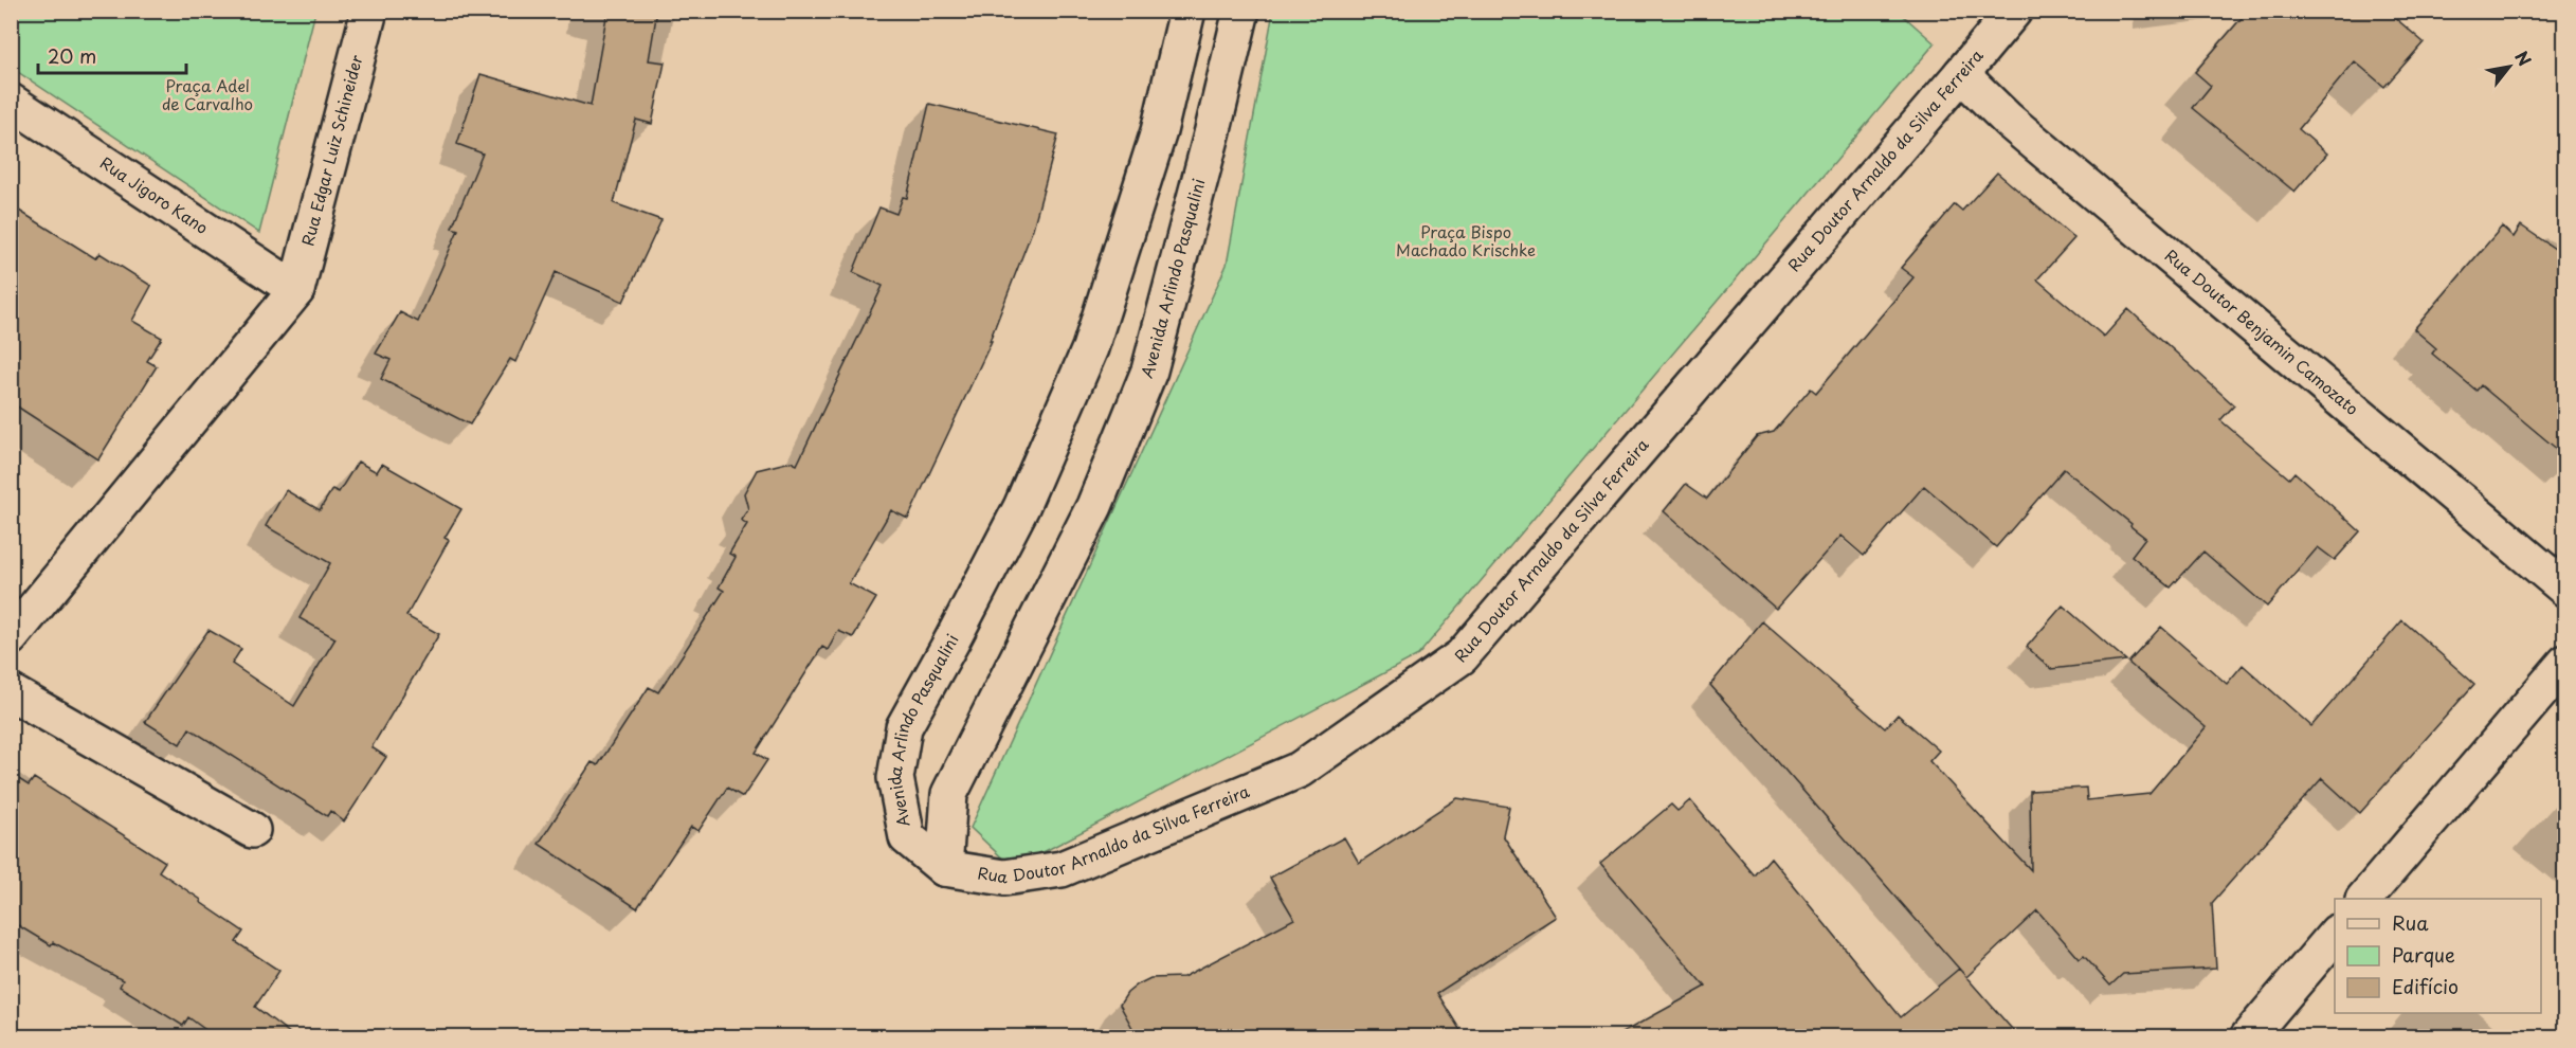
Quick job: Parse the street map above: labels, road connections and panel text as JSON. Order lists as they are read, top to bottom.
{
  "streets": {
    "street": [
      "Rua Edgar Luiz Schineider",
      "Rua Doutor Arnaldo da Silva Ferreira",
      "Rua Jigoro Kano",
      "Avenida Arlindo Pasqualini",
      "Rua Doutor Benjamin Camozato"
    ]
  },
  "crossings": [
    ["Rua Edgar Luiz Schineider", "Rua Jigoro Kano"],
    ["Rua Doutor Arnaldo da Silva Ferreira", "Avenida Arlindo Pasqualini"],
    ["Rua Doutor Arnaldo da Silva Ferreira", "Rua Doutor Benjamin Camozato"]
  ],
  "parks": ["Praça Adel de Carvalho", "Praça Bispo Machado Krischke"],
  "legend": ["Rua", "Parque", "Edifício"],
  "scale_bar": "20 m",
  "north": "top right"
}
